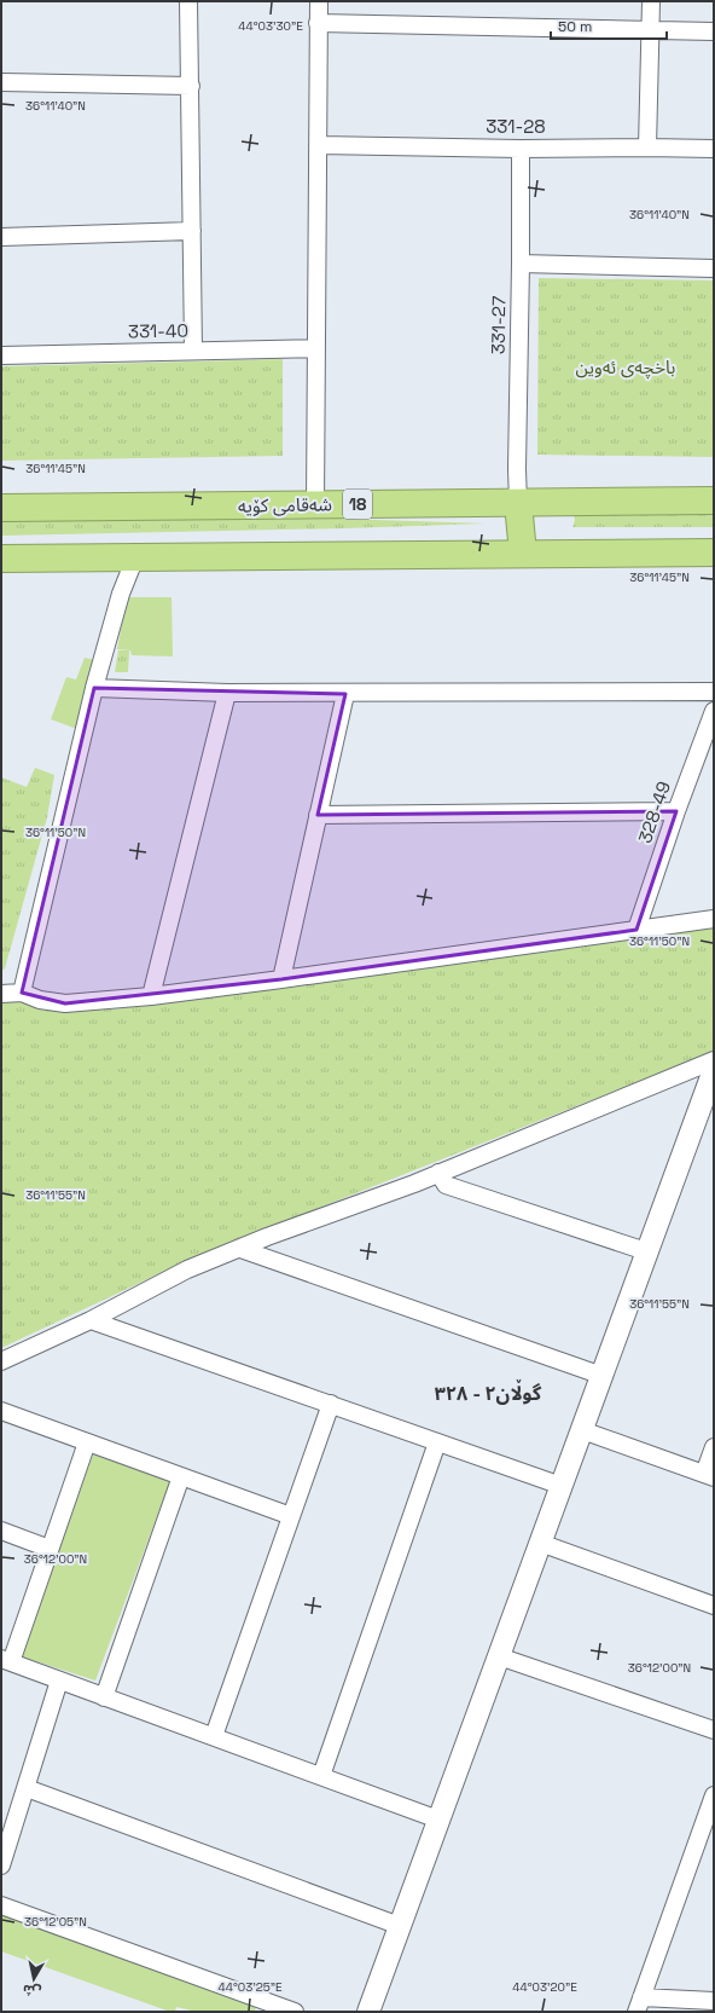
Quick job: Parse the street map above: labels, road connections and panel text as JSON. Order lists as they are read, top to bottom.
{
  "streets": {
    "highway": ["18", "شەقامی کۆیە"],
    "street": [
      "331-28",
      "331-27",
      "331-40",
      "328-49"
    ]
  },
  "crossings": [
    ["331-28", "331-27"],
    ["331-27", "شەقامی کۆیە"]
  ],
  "districts": ["گوڵان٢ - ٣٢٨"],
  "parks": ["باخچەی ئەوین"],
  "scale_bar": "50 m",
  "north": "bottom",
  "coordinates": [
    "44°03'30\"E",
    "36°11'40\"N",
    "36°11'45\"N",
    "36°11'50\"N",
    "36°11'55\"N",
    "36°12'00\"N",
    "36°12'05\"N",
    "44°03'25\"E",
    "44°03'20\"E"
  ]
}
